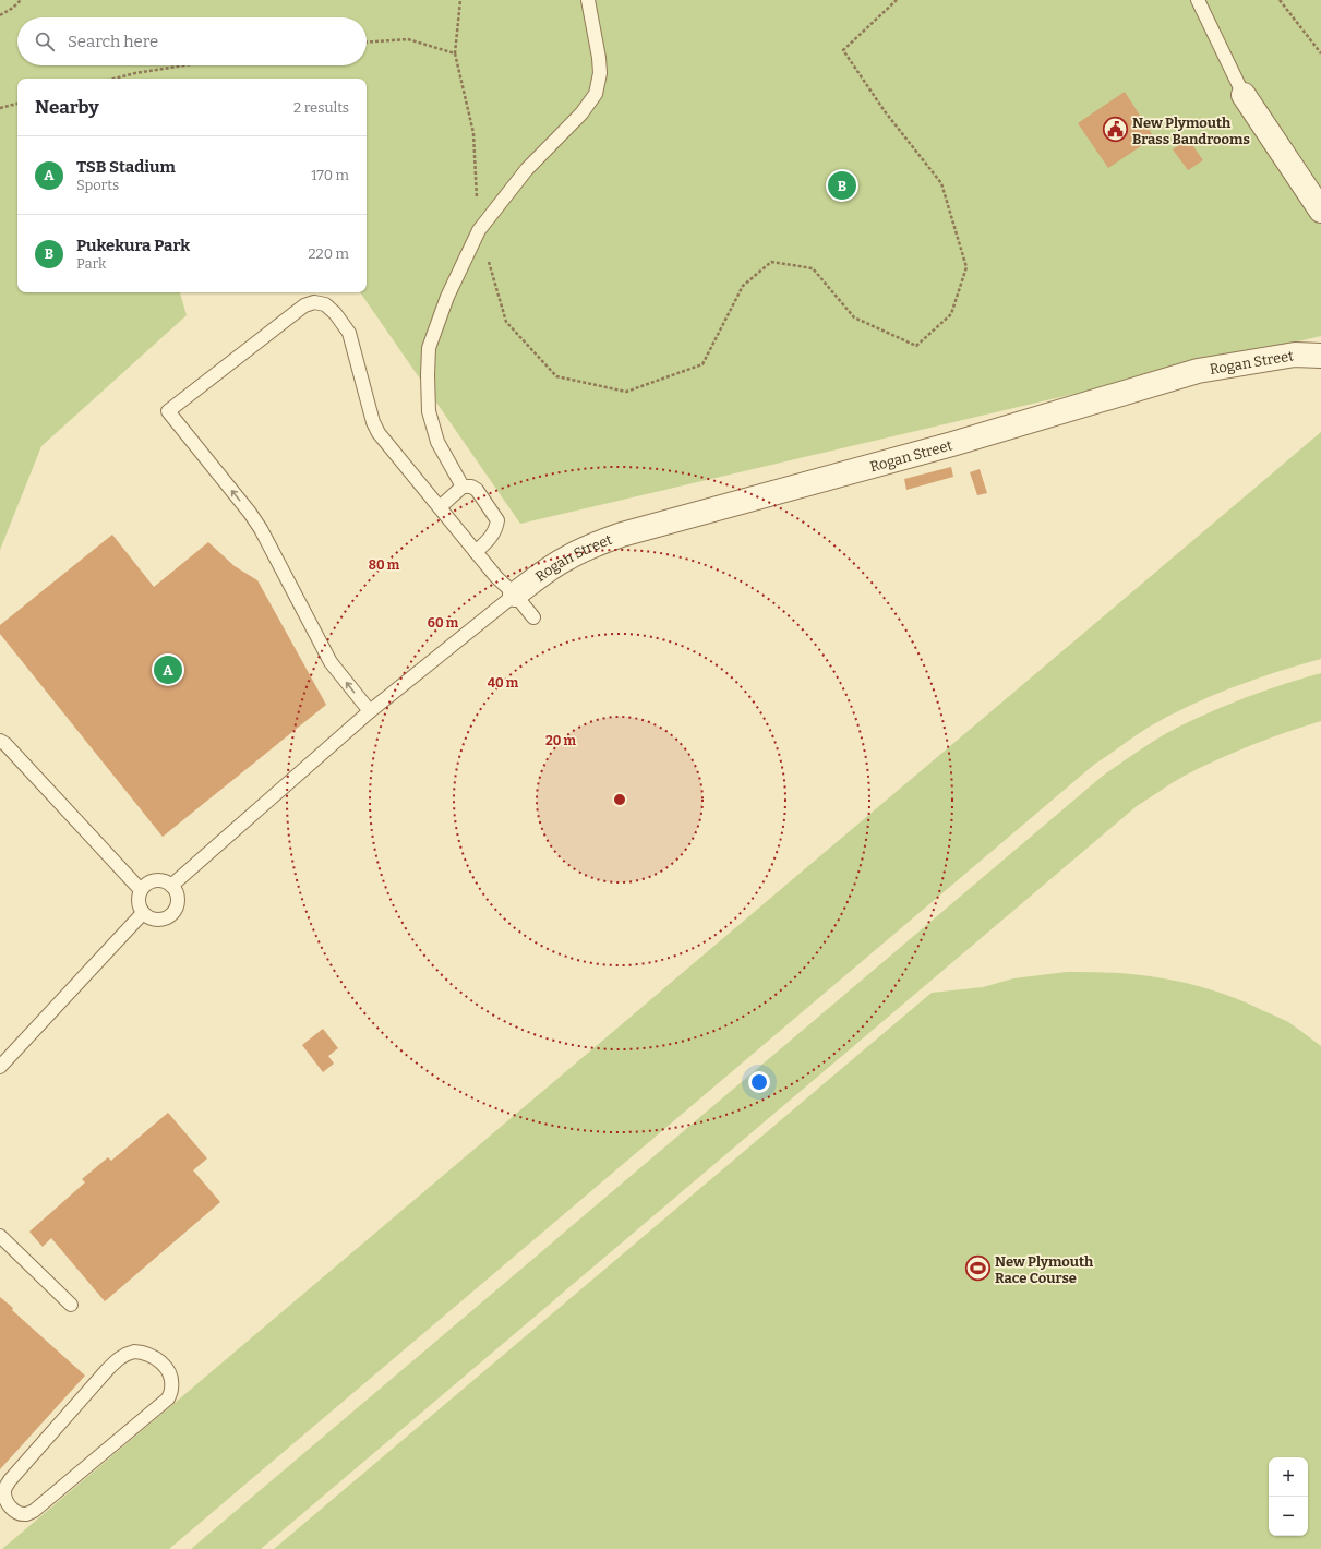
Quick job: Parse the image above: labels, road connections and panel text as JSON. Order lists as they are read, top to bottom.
{
  "streets": {
    "street": ["Rogan Street"]
  },
  "places": {
    "public building": ["New Plymouth Brass Bandrooms"],
    "sports": ["New Plymouth Race Course"]
  },
  "page": {
    "search": "Search here",
    "heading": ["Nearby", "2 results"],
    "list": [
      {
        "mark": "A",
        "name": "TSB Stadium",
        "note": "Sports",
        "value": "170 m"
      },
      {
        "mark": "B",
        "name": "Pukekura Park",
        "note": "Park",
        "value": "220 m"
      }
    ],
    "pins": ["B", "A"],
    "map_buttons": ["+", "−"]
  },
  "rings": [
    "80 m",
    "60 m",
    "40 m",
    "20 m"
  ]
}
